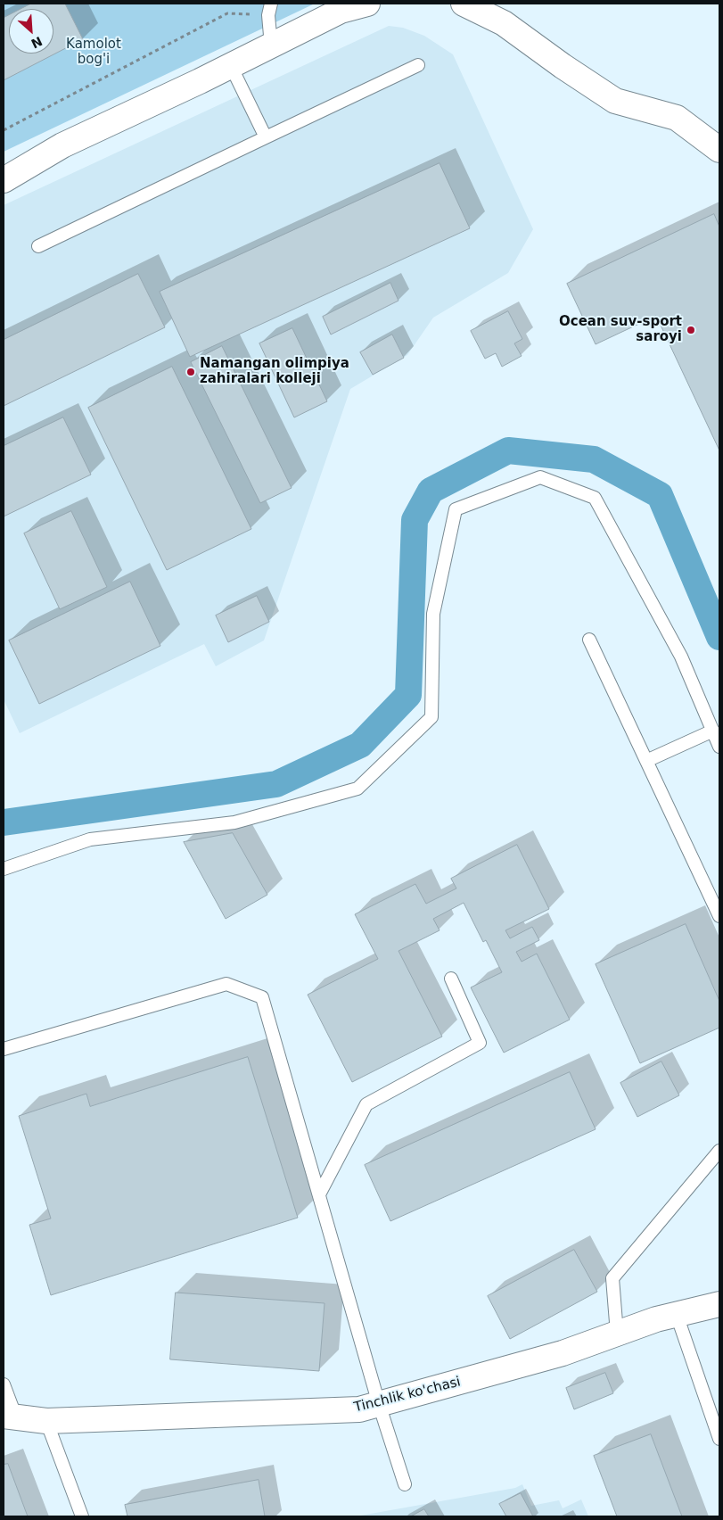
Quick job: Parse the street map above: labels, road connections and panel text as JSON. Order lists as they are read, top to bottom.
{
  "streets": {
    "street": ["Tinchlik ko'chasi"]
  },
  "parks": ["Kamolot bog'i"],
  "places": ["Ocean suv-sport saroyi", "Namangan olimpiya zahiralari kolleji"],
  "north": "bottom right"
}
